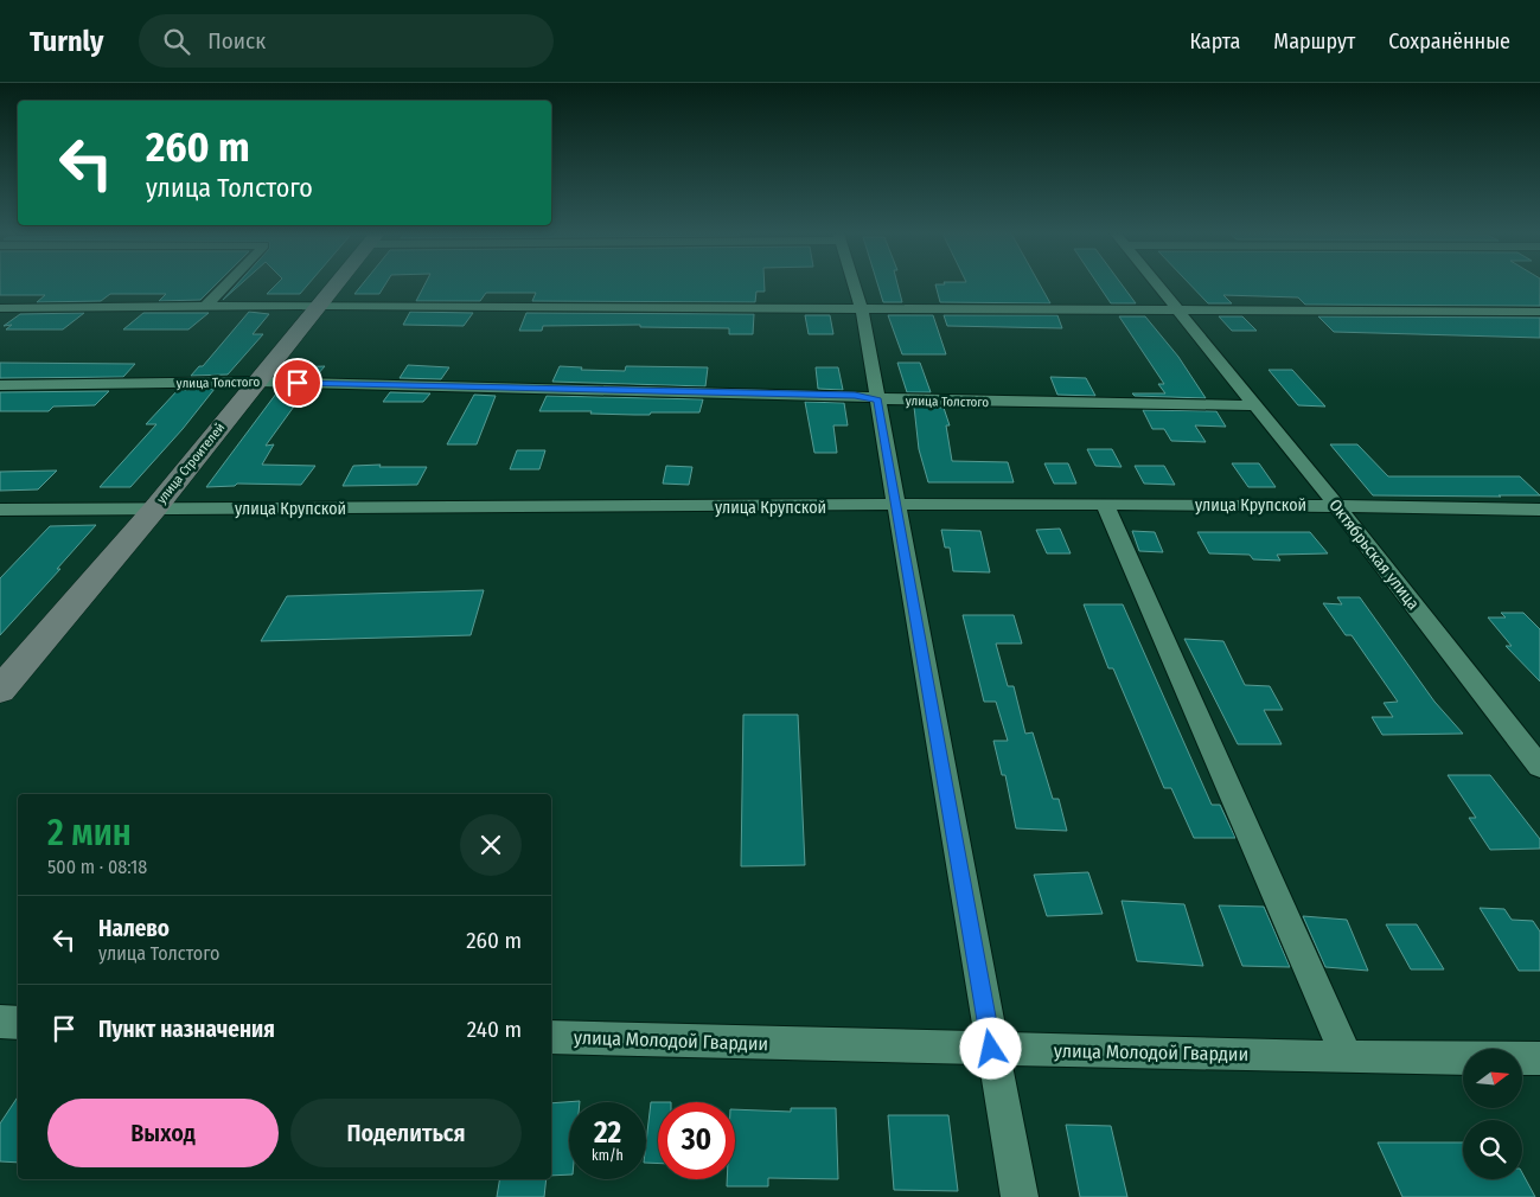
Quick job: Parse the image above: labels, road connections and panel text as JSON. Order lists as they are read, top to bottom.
{
  "streets": {
    "street": [
      "улица Толстого",
      "улица Строителей",
      "улица Крупской",
      "Октябрьская улица",
      "улица Молодой Гвардии"
    ]
  },
  "crossings": [
    ["улица Толстого", "улица Строителей"],
    ["улица Толстого", "Октябрьская улица"],
    ["улица Строителей", "улица Крупской"],
    ["улица Крупской", "Октябрьская улица"]
  ],
  "north": "right",
  "page": {
    "header": "Turnly",
    "search": "Поиск",
    "nav": ["Карта", "Маршрут", "Сохранённые"],
    "turn": ["260 m", "улица Толстого"],
    "heading": ["2 мин", "500 m · 08:18"],
    "list": [
      {
        "name": "Налево",
        "note": "улица Толстого",
        "value": "260 m"
      },
      {
        "name": "Пункт назначения",
        "value": "240 m"
      }
    ],
    "buttons": ["Выход", "Поделиться"],
    "speed": "22 km/h",
    "limit": "30"
  }
}
